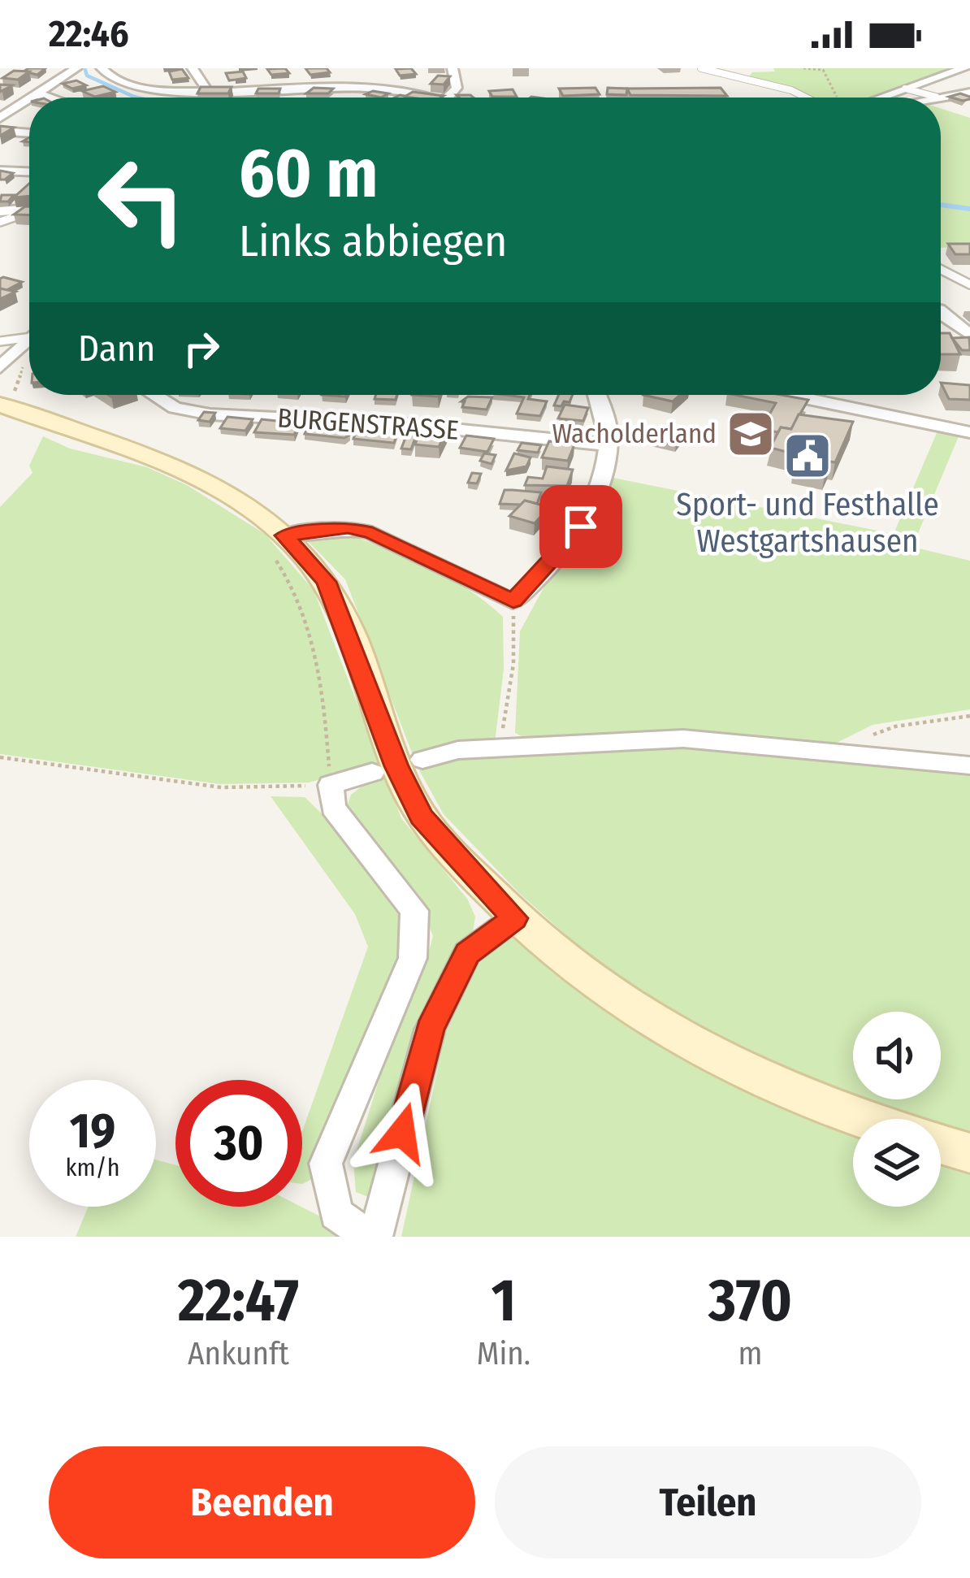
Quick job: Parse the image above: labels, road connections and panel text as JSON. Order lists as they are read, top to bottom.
{
  "streets": {
    "street": ["BURGENSTRASSE"]
  },
  "places": {
    "school or university": ["Wacholderland"],
    "public building": ["Sport- und Festhalle Westgartshausen"]
  },
  "page": {
    "status": "22:46",
    "turn": ["60 m", "Links abbiegen"],
    "then": "Dann",
    "speed": "19 km/h",
    "limit": "30",
    "eta": [
      "22:47",
      "Ankunft",
      "1",
      "Min.",
      "370",
      "m"
    ],
    "buttons": ["Beenden", "Teilen"]
  }
}
